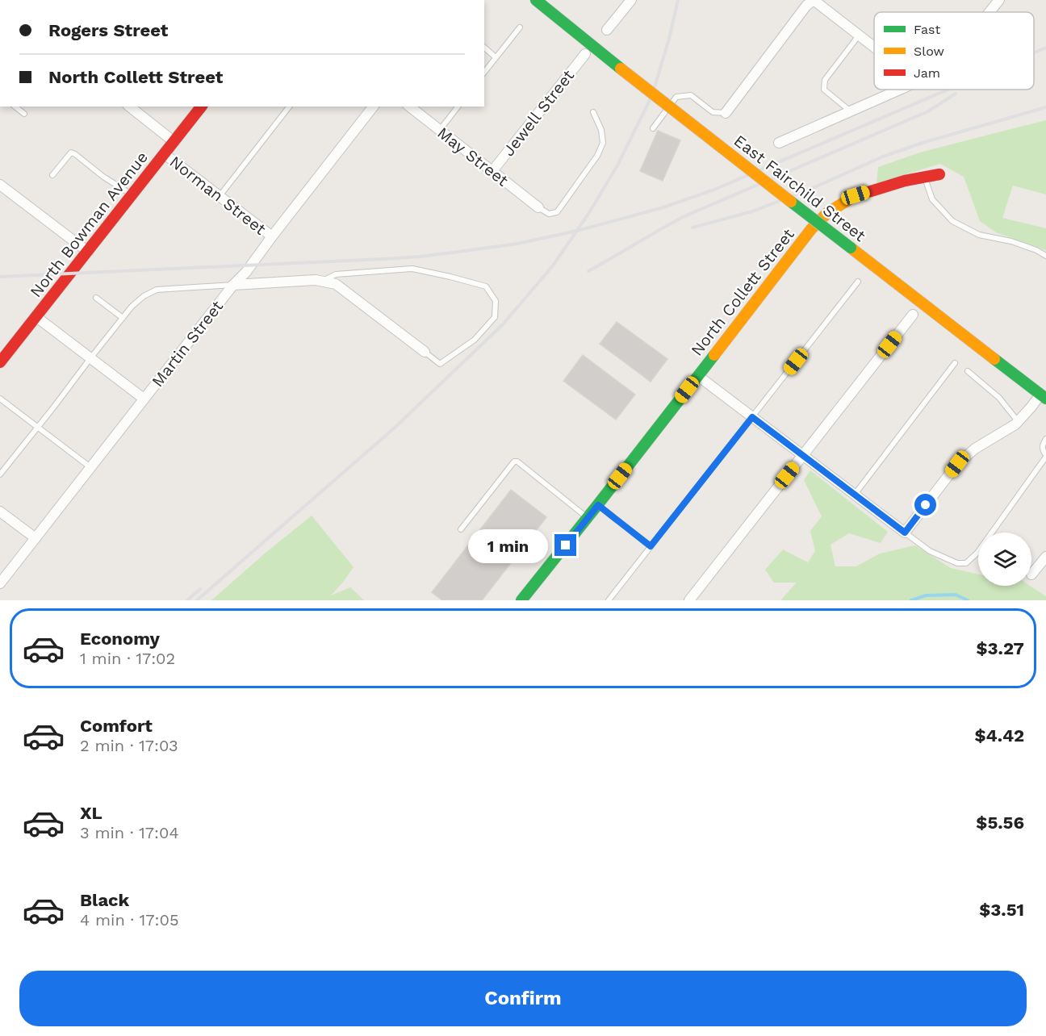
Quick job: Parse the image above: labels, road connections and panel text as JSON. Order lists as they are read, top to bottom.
{
  "streets": {
    "street": [
      "Jewell Street",
      "May Street",
      "East Fairchild Street",
      "Norman Street",
      "North Bowman Avenue",
      "North Collett Street",
      "Martin Street"
    ]
  },
  "crossings": [
    ["Jewell Street", "May Street"],
    ["Norman Street", "North Bowman Avenue"],
    ["Norman Street", "Martin Street"]
  ],
  "legend": ["Fast", "Slow", "Jam"],
  "page": {
    "banner": ["Rogers Street", "North Collett Street"],
    "bubble": "1 min",
    "list": [
      {
        "name": "Economy",
        "note": "1 min · 17:02",
        "value": "$3.27"
      },
      {
        "name": "Comfort",
        "note": "2 min · 17:03",
        "value": "$4.42"
      },
      {
        "name": "XL",
        "note": "3 min · 17:04",
        "value": "$5.56"
      },
      {
        "name": "Black",
        "note": "4 min · 17:05",
        "value": "$3.51"
      }
    ],
    "buttons": "Confirm"
  }
}
